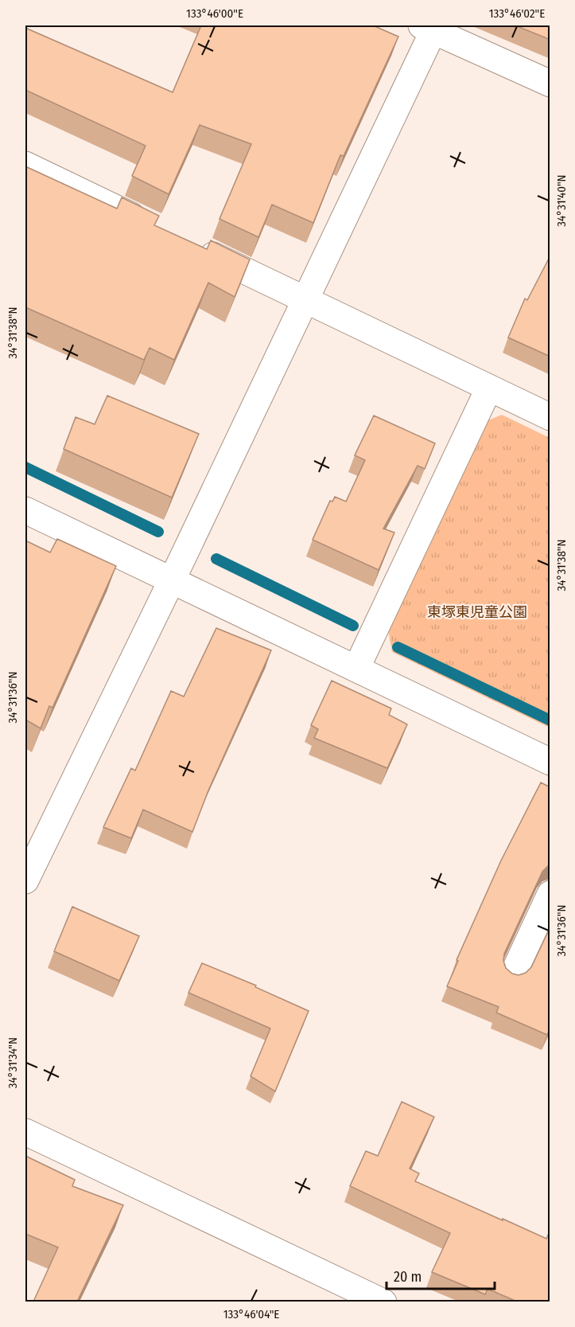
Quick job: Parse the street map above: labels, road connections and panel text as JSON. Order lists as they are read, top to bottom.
{
  "parks": ["東塚東児童公園"],
  "scale_bar": "20 m",
  "coordinates": [
    "133°46'00\"E",
    "133°46'02\"E",
    "34°31'40\"N",
    "34°31'38\"N",
    "34°31'36\"N",
    "34°31'34\"N",
    "133°46'04\"E"
  ]
}
